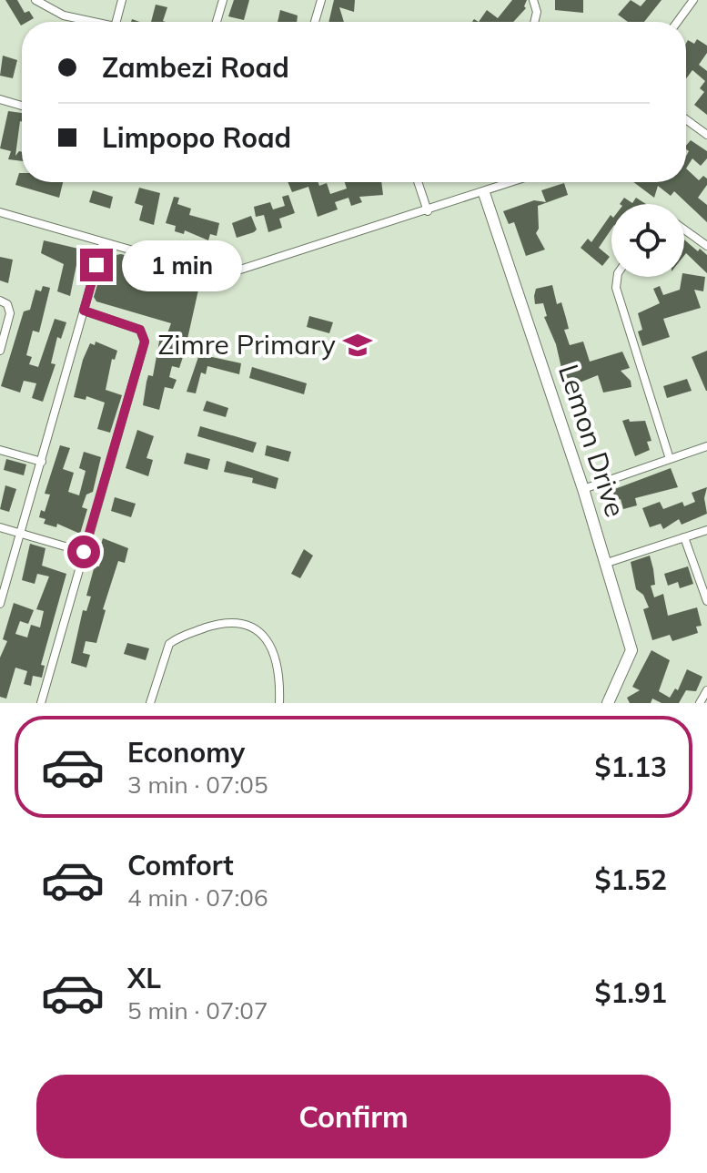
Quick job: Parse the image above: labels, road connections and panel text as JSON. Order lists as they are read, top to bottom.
{
  "streets": {
    "street": ["Lemon Drive"]
  },
  "places": {
    "school or university": ["Zimre Primary"]
  },
  "page": {
    "banner": ["Zambezi Road", "Limpopo Road"],
    "bubble": "1 min",
    "list": [
      {
        "name": "Economy",
        "note": "3 min · 07:05",
        "value": "$1.13"
      },
      {
        "name": "Comfort",
        "note": "4 min · 07:06",
        "value": "$1.52"
      },
      {
        "name": "XL",
        "note": "5 min · 07:07",
        "value": "$1.91"
      }
    ],
    "buttons": "Confirm"
  }
}
